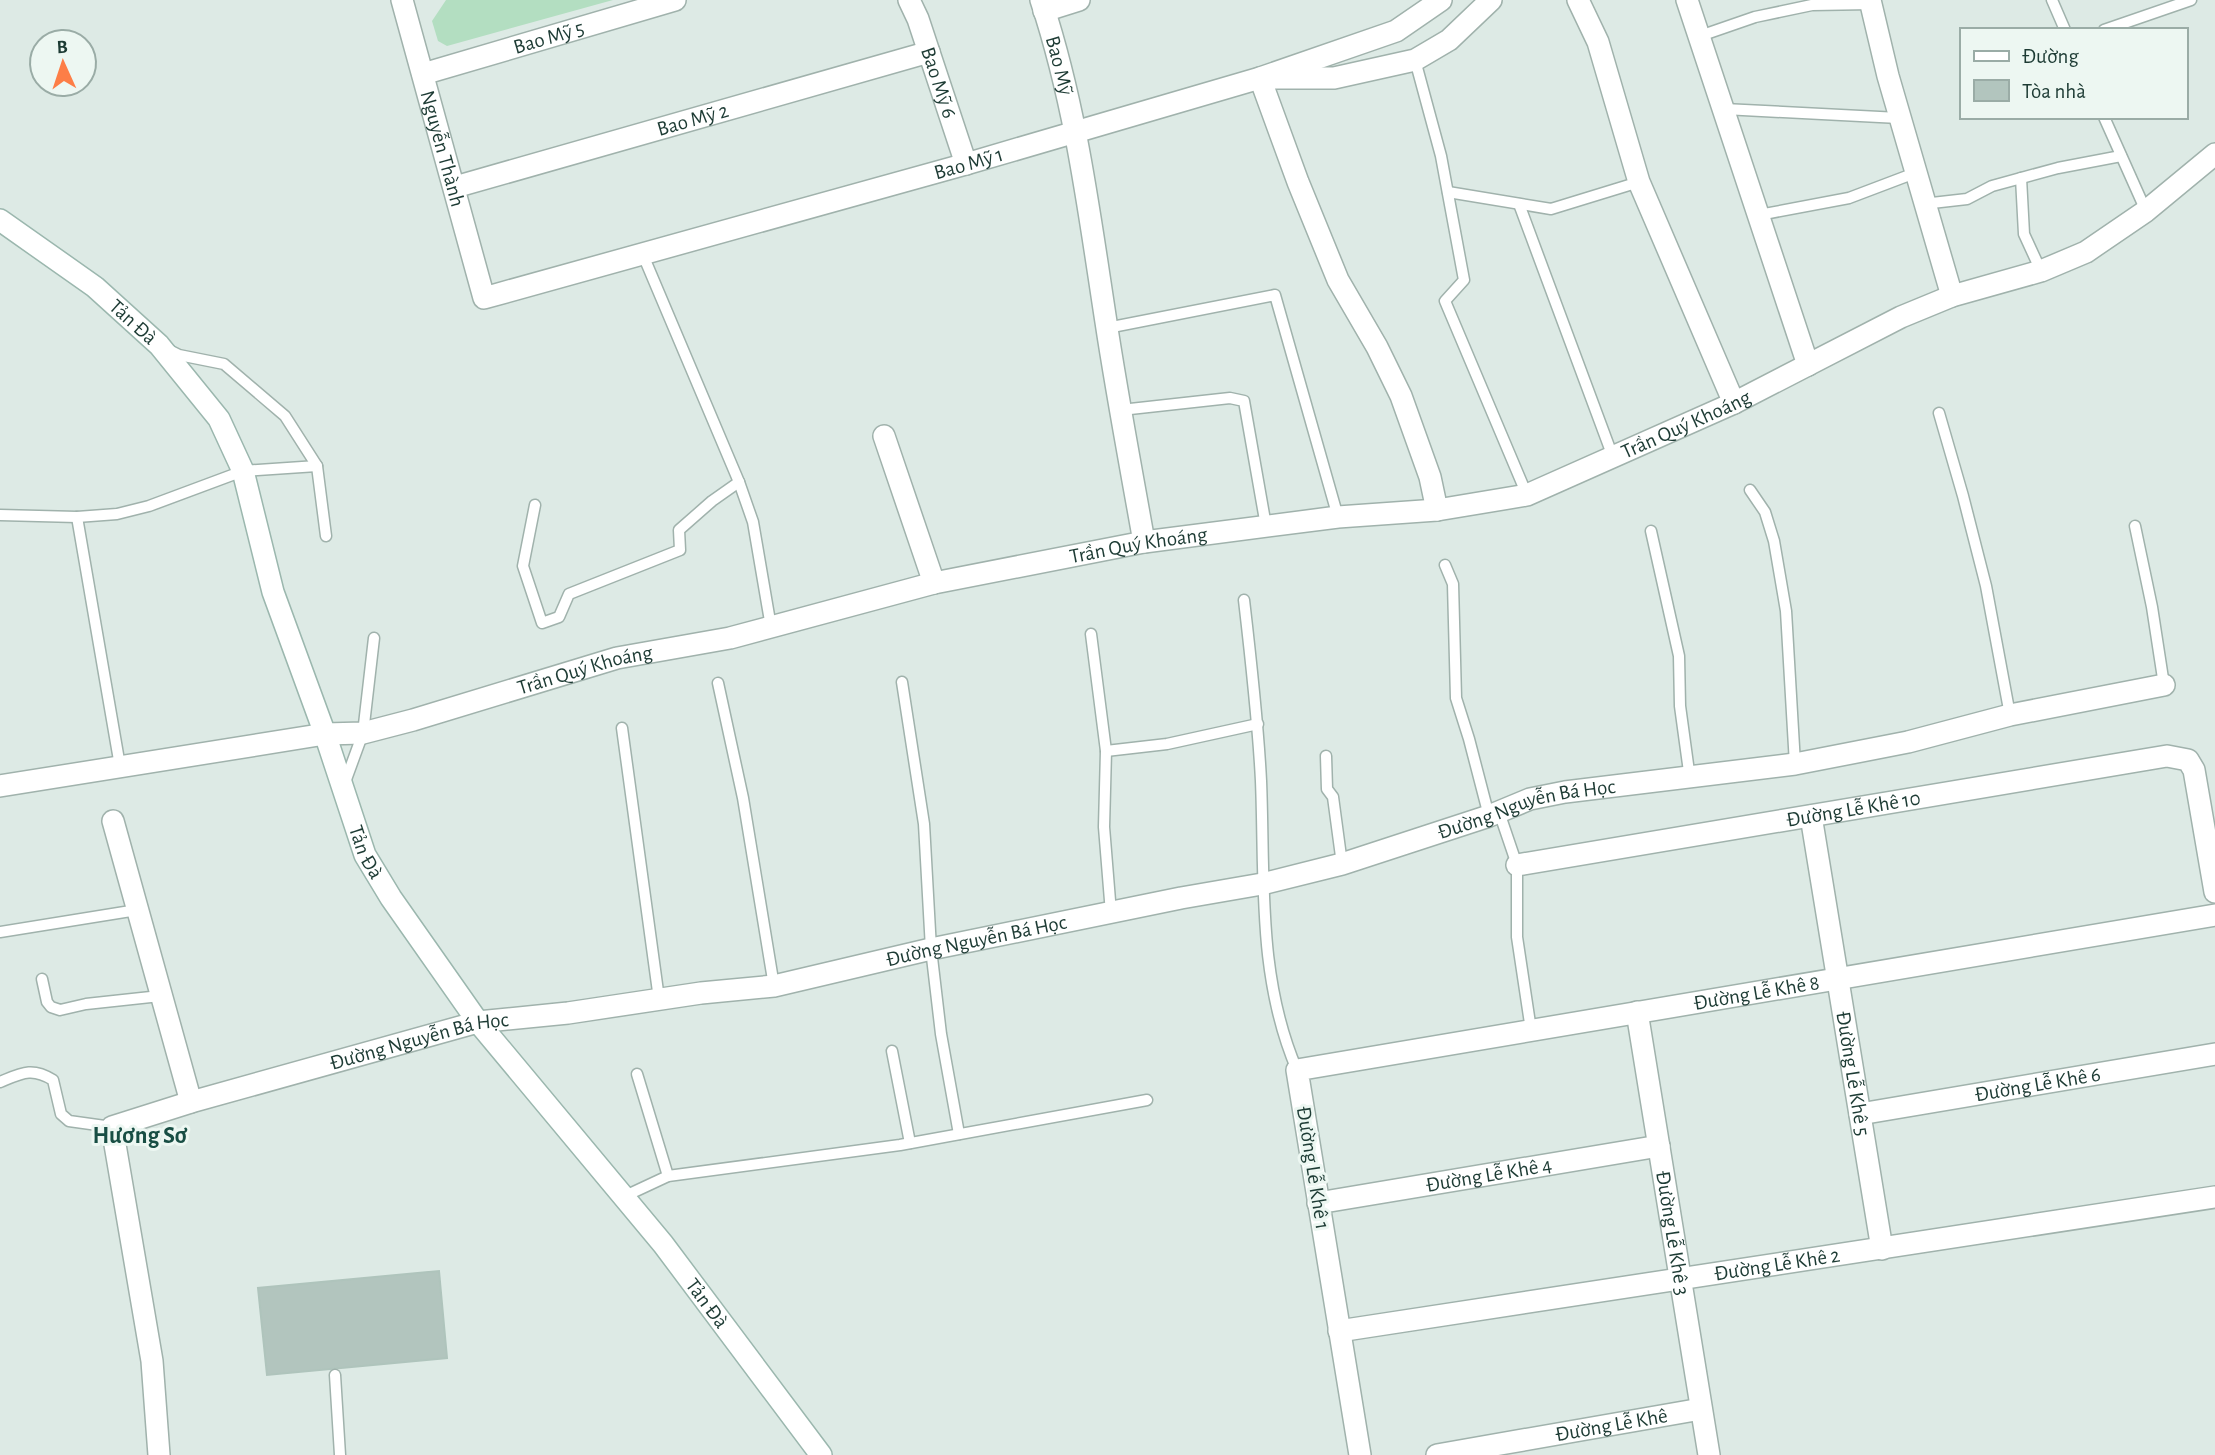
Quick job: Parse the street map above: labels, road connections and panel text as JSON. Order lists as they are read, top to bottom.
{
  "streets": {
    "street": [
      "Bao Mỹ 5",
      "Bao Mỹ",
      "Bao Mỹ 6",
      "Bao Mỹ 2",
      "Nguyễn Thành",
      "Bao Mỹ 1",
      "Tản Đà",
      "Trần Quý Khoáng",
      "Đường Lễ Khê 10",
      "Đường Nguyễn Bá Học",
      "Đường Lễ Khê 8",
      "Đường Lễ Khê 5",
      "Đường Lễ Khê 6",
      "Đường Lễ Khê 1",
      "Đường Lễ Khê 4",
      "Đường Lễ Khê 3",
      "Đường Lễ Khê 2",
      "Đường Lễ Khê"
    ]
  },
  "crossings": [
    ["Bao Mỹ 5", "Nguyễn Thành"],
    ["Bao Mỹ", "Bao Mỹ 1"],
    ["Bao Mỹ", "Trần Quý Khoáng"],
    ["Bao Mỹ 6", "Bao Mỹ 2"],
    ["Bao Mỹ 6", "Bao Mỹ 1"],
    ["Bao Mỹ 2", "Nguyễn Thành"],
    ["Nguyễn Thành", "Bao Mỹ 1"],
    ["Tản Đà", "Trần Quý Khoáng"],
    ["Tản Đà", "Đường Nguyễn Bá Học"],
    ["Đường Lễ Khê 10", "Đường Lễ Khê 5"],
    ["Đường Nguyễn Bá Học", "Đường Lễ Khê 1"],
    ["Đường Lễ Khê 8", "Đường Lễ Khê 5"],
    ["Đường Lễ Khê 8", "Đường Lễ Khê 1"],
    ["Đường Lễ Khê 8", "Đường Lễ Khê 3"],
    ["Đường Lễ Khê 5", "Đường Lễ Khê 6"],
    ["Đường Lễ Khê 5", "Đường Lễ Khê 2"],
    ["Đường Lễ Khê 1", "Đường Lễ Khê 4"],
    ["Đường Lễ Khê 1", "Đường Lễ Khê 2"],
    ["Đường Lễ Khê 4", "Đường Lễ Khê 3"],
    ["Đường Lễ Khê 3", "Đường Lễ Khê 2"],
    ["Đường Lễ Khê 3", "Đường Lễ Khê"]
  ],
  "districts": ["Hương Sơ"],
  "legend": ["Đường", "Tòa nhà"],
  "north": "top"
}
